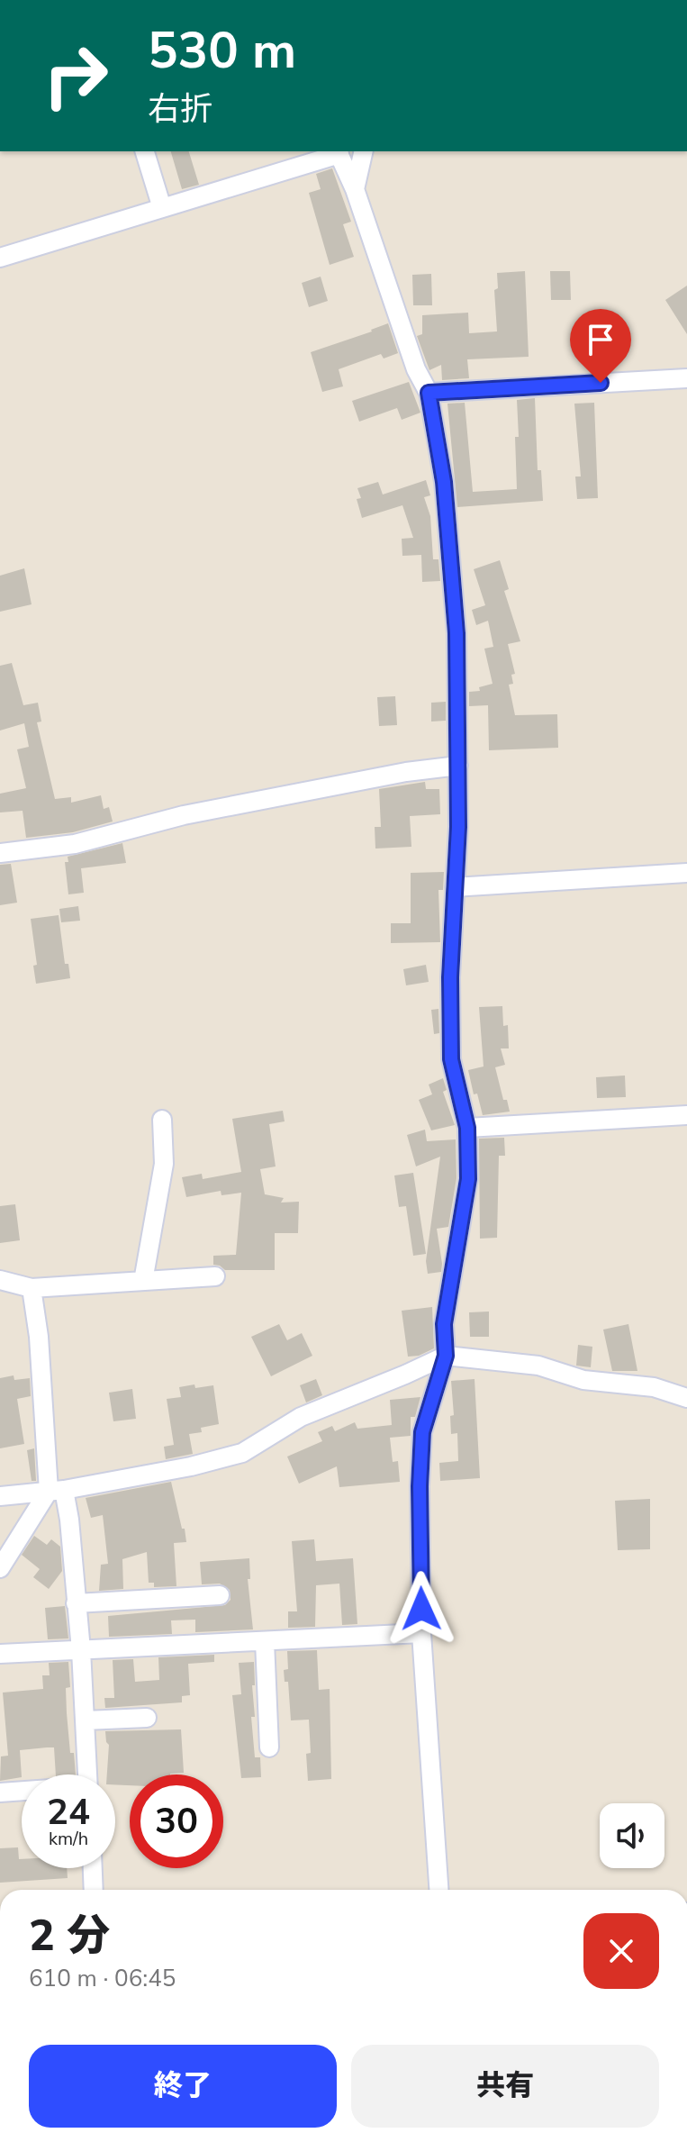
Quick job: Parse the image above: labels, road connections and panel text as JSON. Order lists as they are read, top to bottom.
{
  "page": {
    "turn": ["530 m", "右折"],
    "speed": "24 km/h",
    "limit": "30",
    "heading": ["2 分", "610 m · 06:45"],
    "buttons": ["終了", "共有"]
  }
}
